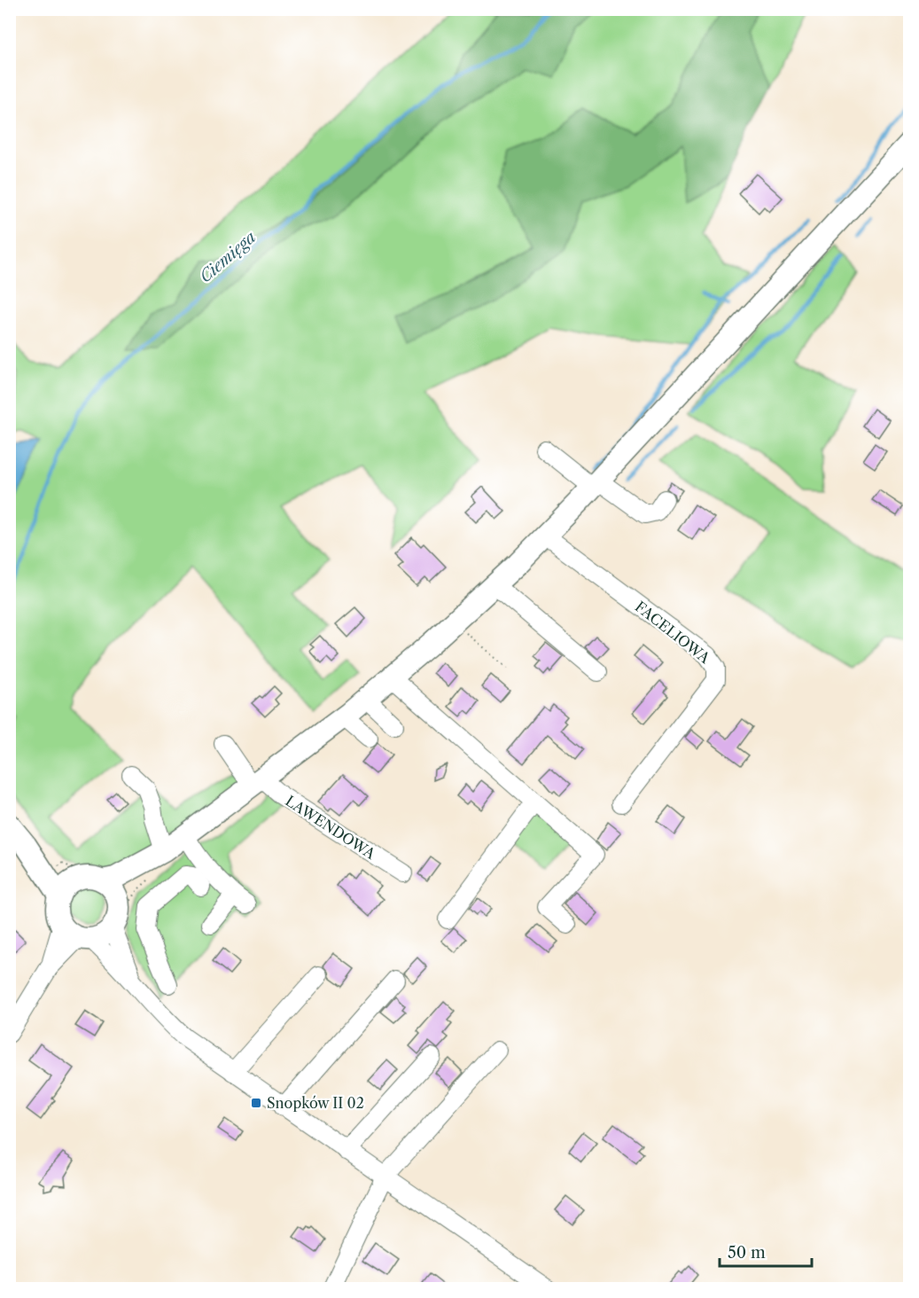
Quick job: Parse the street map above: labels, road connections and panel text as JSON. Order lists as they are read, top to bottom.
{
  "streets": {
    "street": ["FACELIOWA", "LAWENDOWA"]
  },
  "water": ["Ciemięga"],
  "places": {
    "transit": ["Snopków II 02"]
  },
  "scale_bar": "50 m"
}
